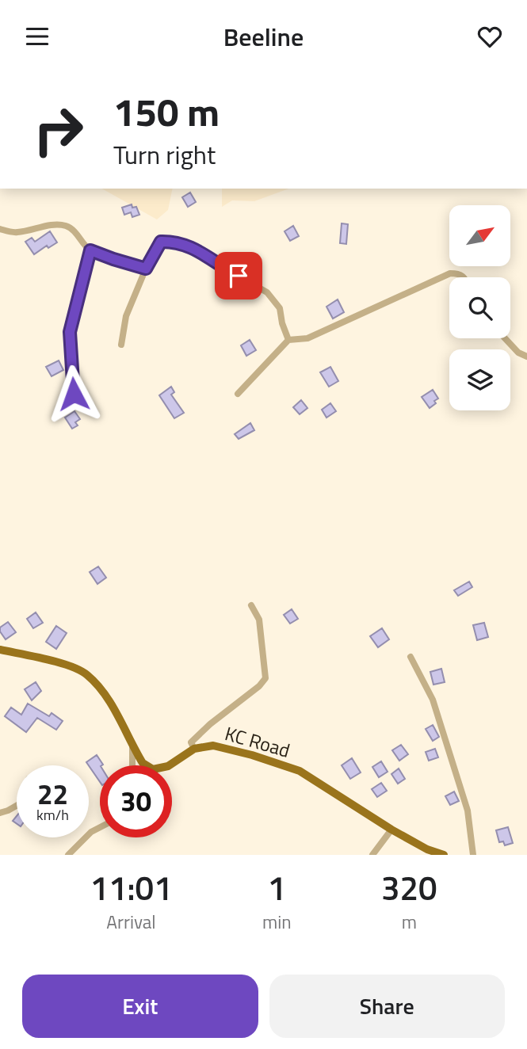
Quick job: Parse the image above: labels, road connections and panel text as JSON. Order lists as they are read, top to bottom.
{
  "streets": {
    "main road": ["KC Road"]
  },
  "north": "top right",
  "page": {
    "header": "Beeline",
    "turn": ["150 m", "Turn right"],
    "speed": "22 km/h",
    "limit": "30",
    "eta": [
      "11:01",
      "Arrival",
      "1",
      "min",
      "320",
      "m"
    ],
    "buttons": ["Exit", "Share"]
  }
}
